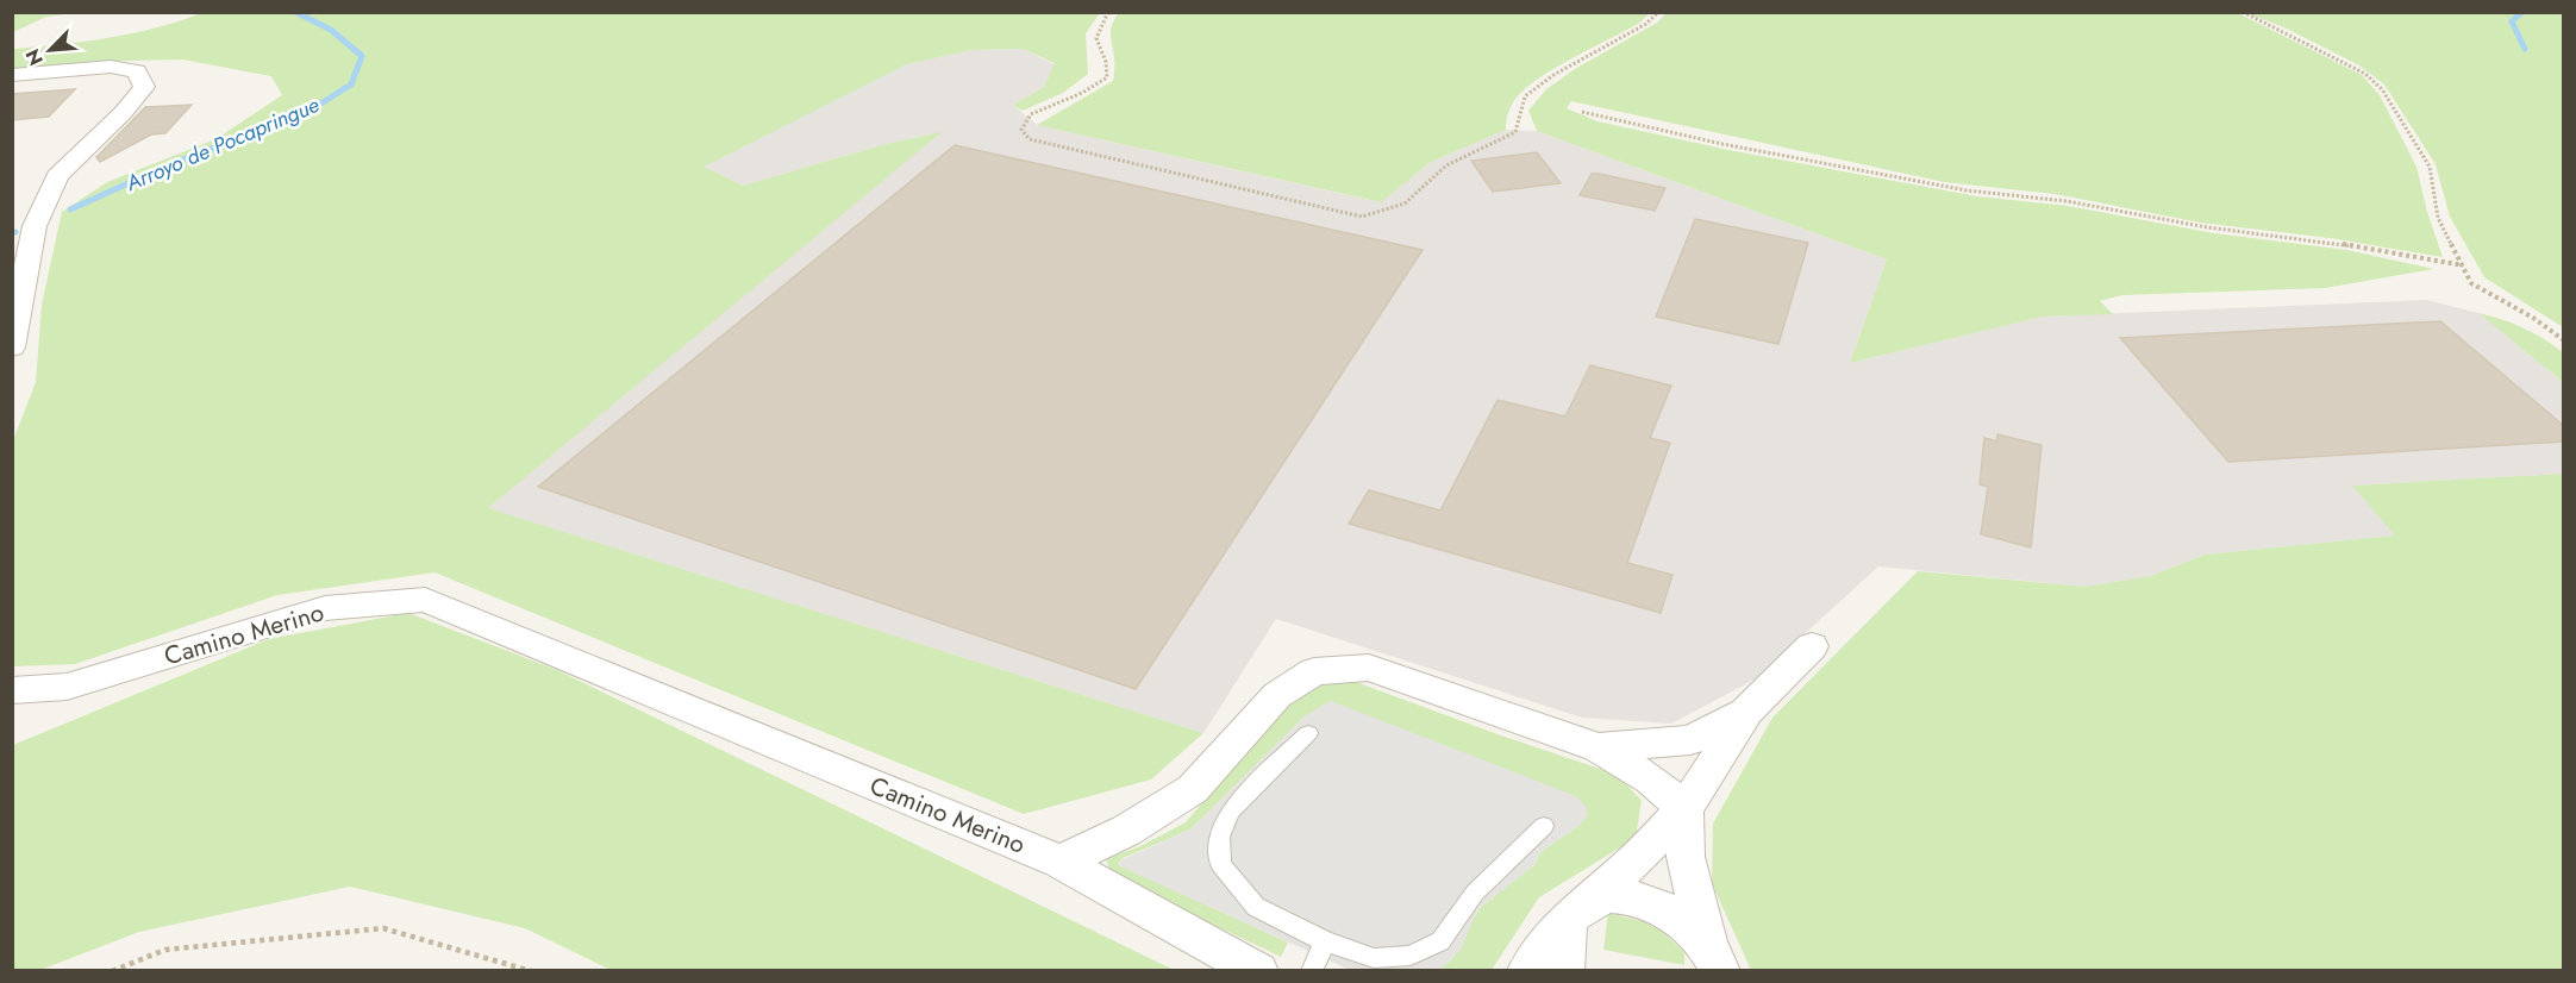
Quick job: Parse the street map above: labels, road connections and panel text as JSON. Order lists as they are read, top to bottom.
{
  "streets": {
    "street": ["Camino Merino"]
  },
  "water": ["Arroyo de Pocapringue"],
  "north": "bottom left"
}
